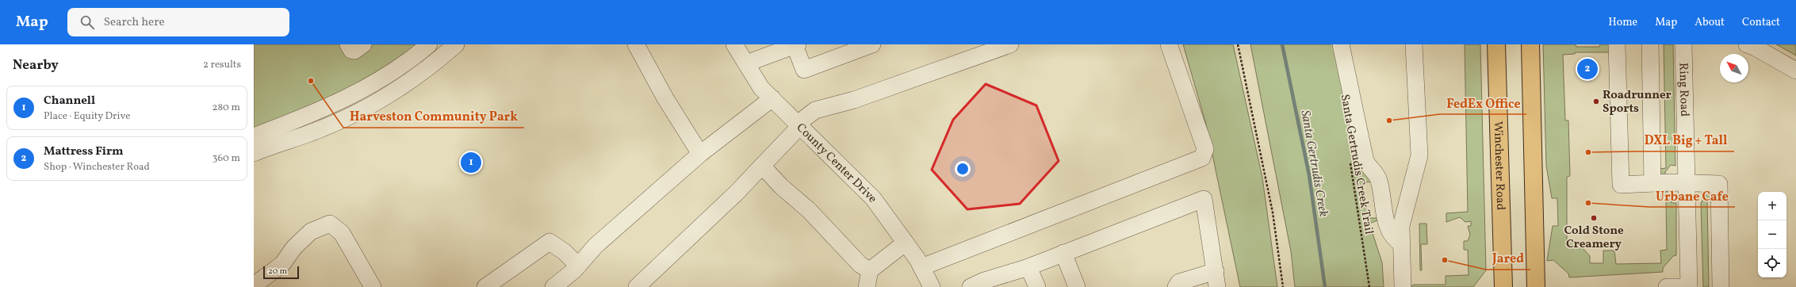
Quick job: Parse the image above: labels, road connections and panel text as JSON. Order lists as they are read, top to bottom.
{
  "streets": {
    "main road": ["Winchester Road"],
    "street": ["Ring Road", "County Center Drive"],
    "path": ["Santa Gertrudis Creek Trail"]
  },
  "water": ["Santa Gertrudis Creek"],
  "places": [
    "Harveston Community Park",
    "Roadrunner Sports",
    "FedEx Office",
    "DXL Big + Tall",
    "Urbane Cafe",
    "Cold Stone Creamery",
    "Jared"
  ],
  "scale_bar": "20 m",
  "north": "top left",
  "page": {
    "header": "Map",
    "search": "Search here",
    "nav": [
      "Home",
      "Map",
      "About",
      "Contact"
    ],
    "heading": ["Nearby", "2 results"],
    "pins": ["2", "1"],
    "list": [
      {
        "mark": "1",
        "name": "Channell",
        "note": "Place · Equity Drive",
        "value": "280 m"
      },
      {
        "mark": "2",
        "name": "Mattress Firm",
        "note": "Shop · Winchester Road",
        "value": "360 m"
      }
    ],
    "map_buttons": ["+", "−"],
    "scale": "20 m"
  }
}
